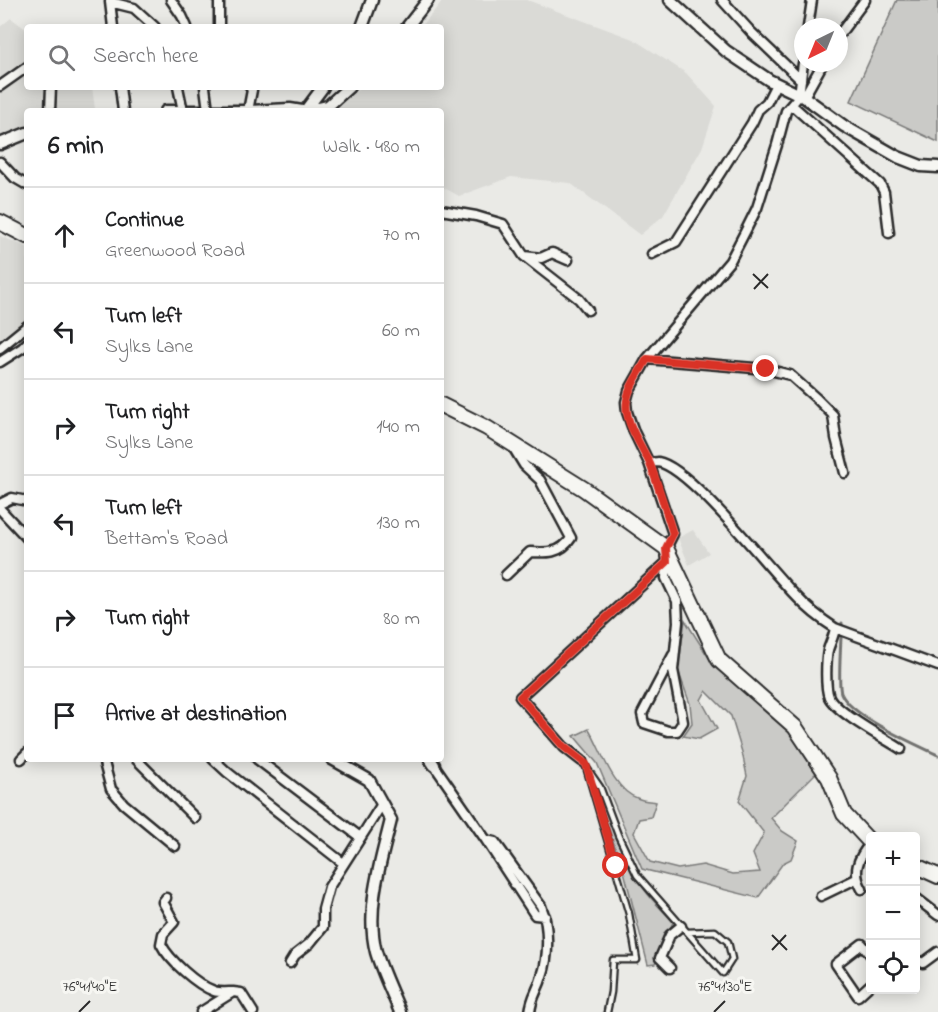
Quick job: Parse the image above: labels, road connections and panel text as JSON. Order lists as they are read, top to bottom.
{
  "north": "bottom left",
  "page": {
    "search": "Search here",
    "heading": ["6 min", "Walk · 480 m"],
    "list": [
      ["Continue", "Greenwood Road", "70 m"],
      ["Turn left", "Sylks Lane", "60 m"],
      ["Turn right", "Sylks Lane", "140 m"],
      ["Turn left", "Bettam's Road", "130 m"],
      ["Turn right", "80 m"],
      "Arrive at destination"
    ],
    "map_buttons": ["+", "−"]
  },
  "coordinates": ["76°41'40\"E", "76°41'30\"E"]
}
